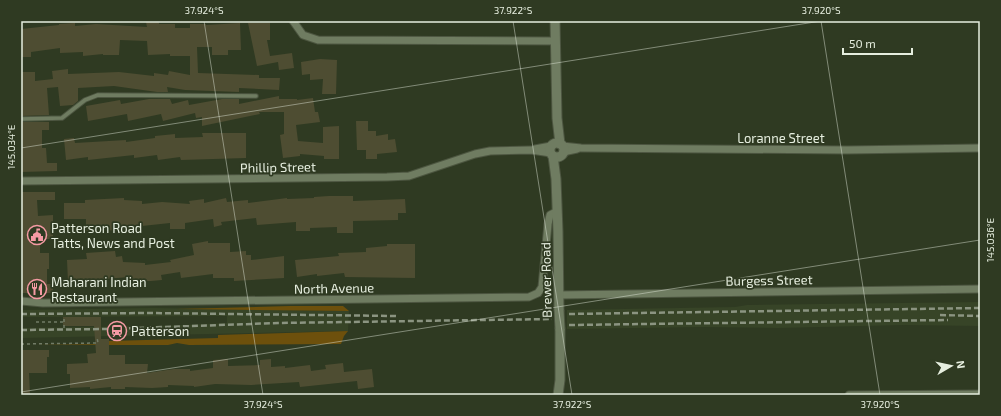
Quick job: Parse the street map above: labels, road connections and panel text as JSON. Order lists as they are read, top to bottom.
{
  "streets": {
    "street": [
      "Loranne Street",
      "Phillip Street",
      "Brewer Road",
      "Burgess Street",
      "North Avenue"
    ]
  },
  "crossings": [
    ["Loranne Street", "Phillip Street"],
    ["Loranne Street", "Brewer Road"],
    ["Phillip Street", "Brewer Road"],
    ["Brewer Road", "Burgess Street"],
    ["Brewer Road", "North Avenue"]
  ],
  "places": {
    "public building": ["Patterson Road Tatts, News and Post"],
    "restaurant": ["Maharani Indian Restaurant"],
    "station": ["Patterson"]
  },
  "scale_bar": "50 m",
  "north": "right",
  "coordinates": [
    "37.924°S",
    "37.922°S",
    "37.920°S",
    "145.034°E",
    "145.036°E"
  ]
}
